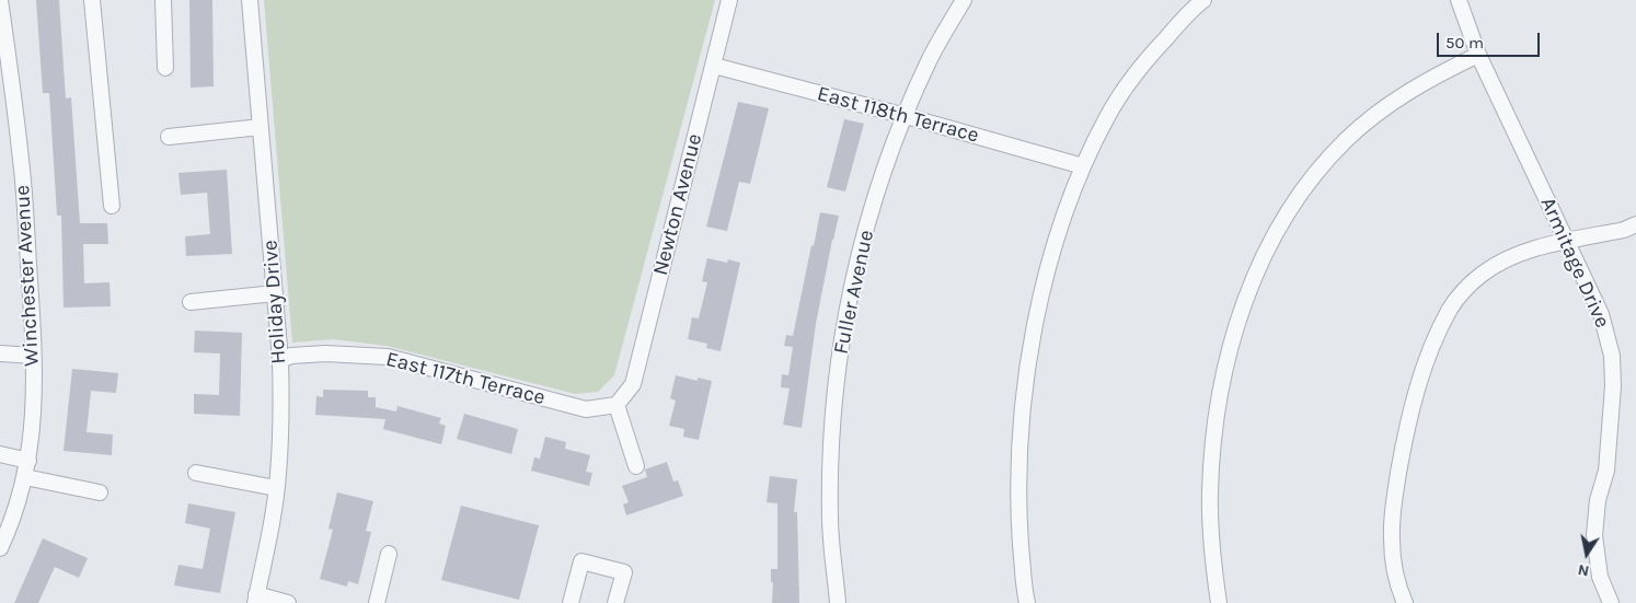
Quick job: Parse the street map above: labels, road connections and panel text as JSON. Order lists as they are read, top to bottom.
{
  "streets": {
    "street": [
      "East 118th Terrace",
      "Newton Avenue",
      "Armitage Drive",
      "Winchester Avenue",
      "Fuller Avenue",
      "Holiday Drive",
      "East 117th Terrace"
    ]
  },
  "crossings": [
    ["East 118th Terrace", "Newton Avenue"],
    ["East 118th Terrace", "Fuller Avenue"],
    ["Newton Avenue", "East 117th Terrace"],
    ["Holiday Drive", "East 117th Terrace"]
  ],
  "scale_bar": "50 m",
  "north": "bottom"
}
